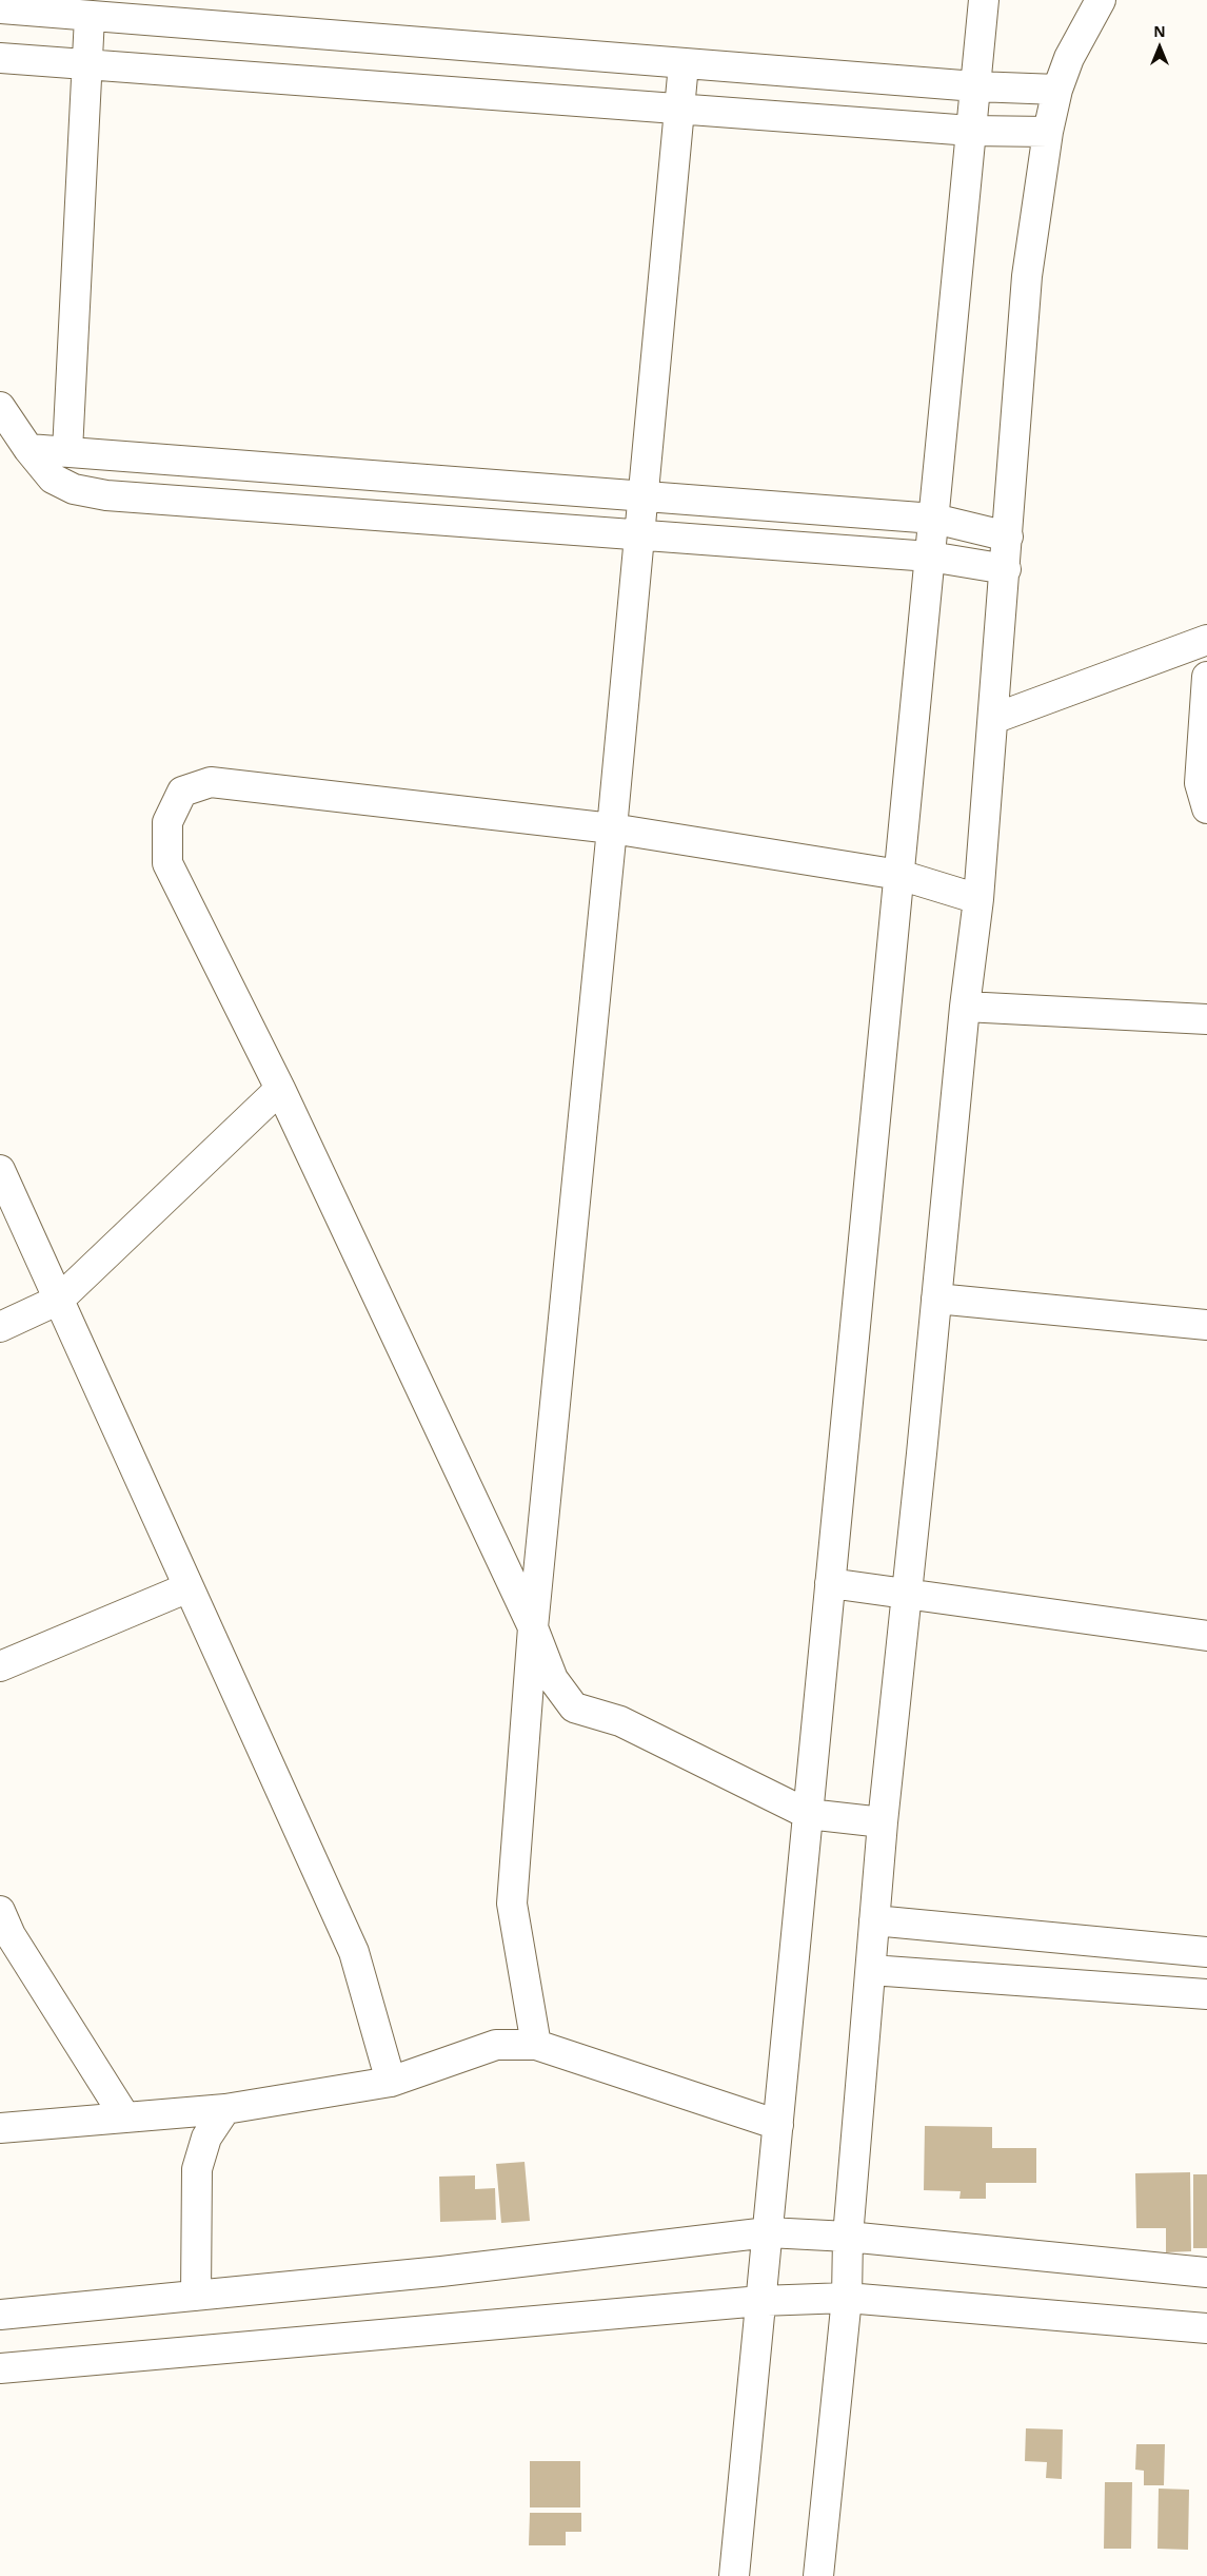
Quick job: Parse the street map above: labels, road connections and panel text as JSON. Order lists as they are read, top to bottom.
{
  "north": "top"
}
